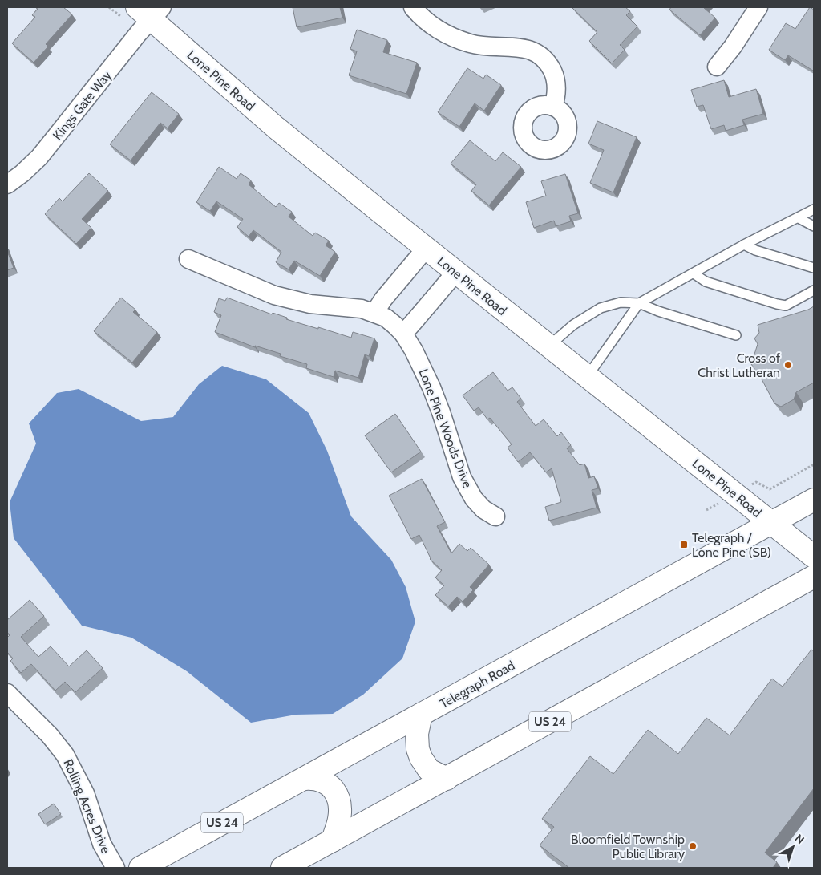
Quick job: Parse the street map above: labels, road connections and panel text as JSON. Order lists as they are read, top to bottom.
{
  "streets": {
    "main road": ["Lone Pine Road", "Telegraph Road", "US 24"],
    "street": ["Kings Gate Way", "Lone Pine Woods Drive", "Rolling Acres Drive"]
  },
  "crossings": [
    ["Lone Pine Road", "Kings Gate Way"],
    ["Lone Pine Road", "Telegraph Road"]
  ],
  "places": {
    "other": ["Cross of Christ Lutheran", "Bloomfield Township Public Library"],
    "transit": ["Telegraph / Lone Pine (SB)"]
  },
  "north": "top right"
}
